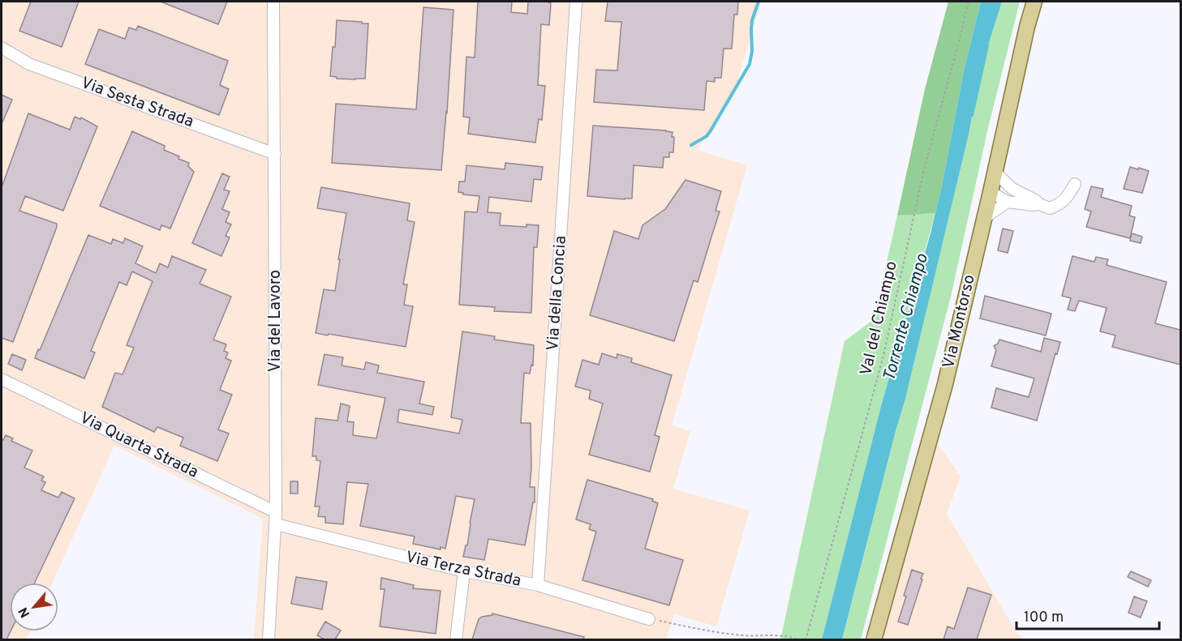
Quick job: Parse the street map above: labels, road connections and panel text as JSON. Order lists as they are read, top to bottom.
{
  "streets": {
    "main road": ["Via Montorso"],
    "street": [
      "Via Sesta Strada",
      "Via della Concia",
      "Via del Lavoro",
      "Via Quarta Strada",
      "Via Terza Strada"
    ],
    "path": ["Val del Chiampo"]
  },
  "crossings": [
    ["Via Sesta Strada", "Via del Lavoro"],
    ["Via della Concia", "Via Terza Strada"],
    ["Via del Lavoro", "Via Quarta Strada"],
    ["Via del Lavoro", "Via Terza Strada"]
  ],
  "water": ["Torrente Chiampo"],
  "scale_bar": "100 m",
  "north": "bottom left"
}
